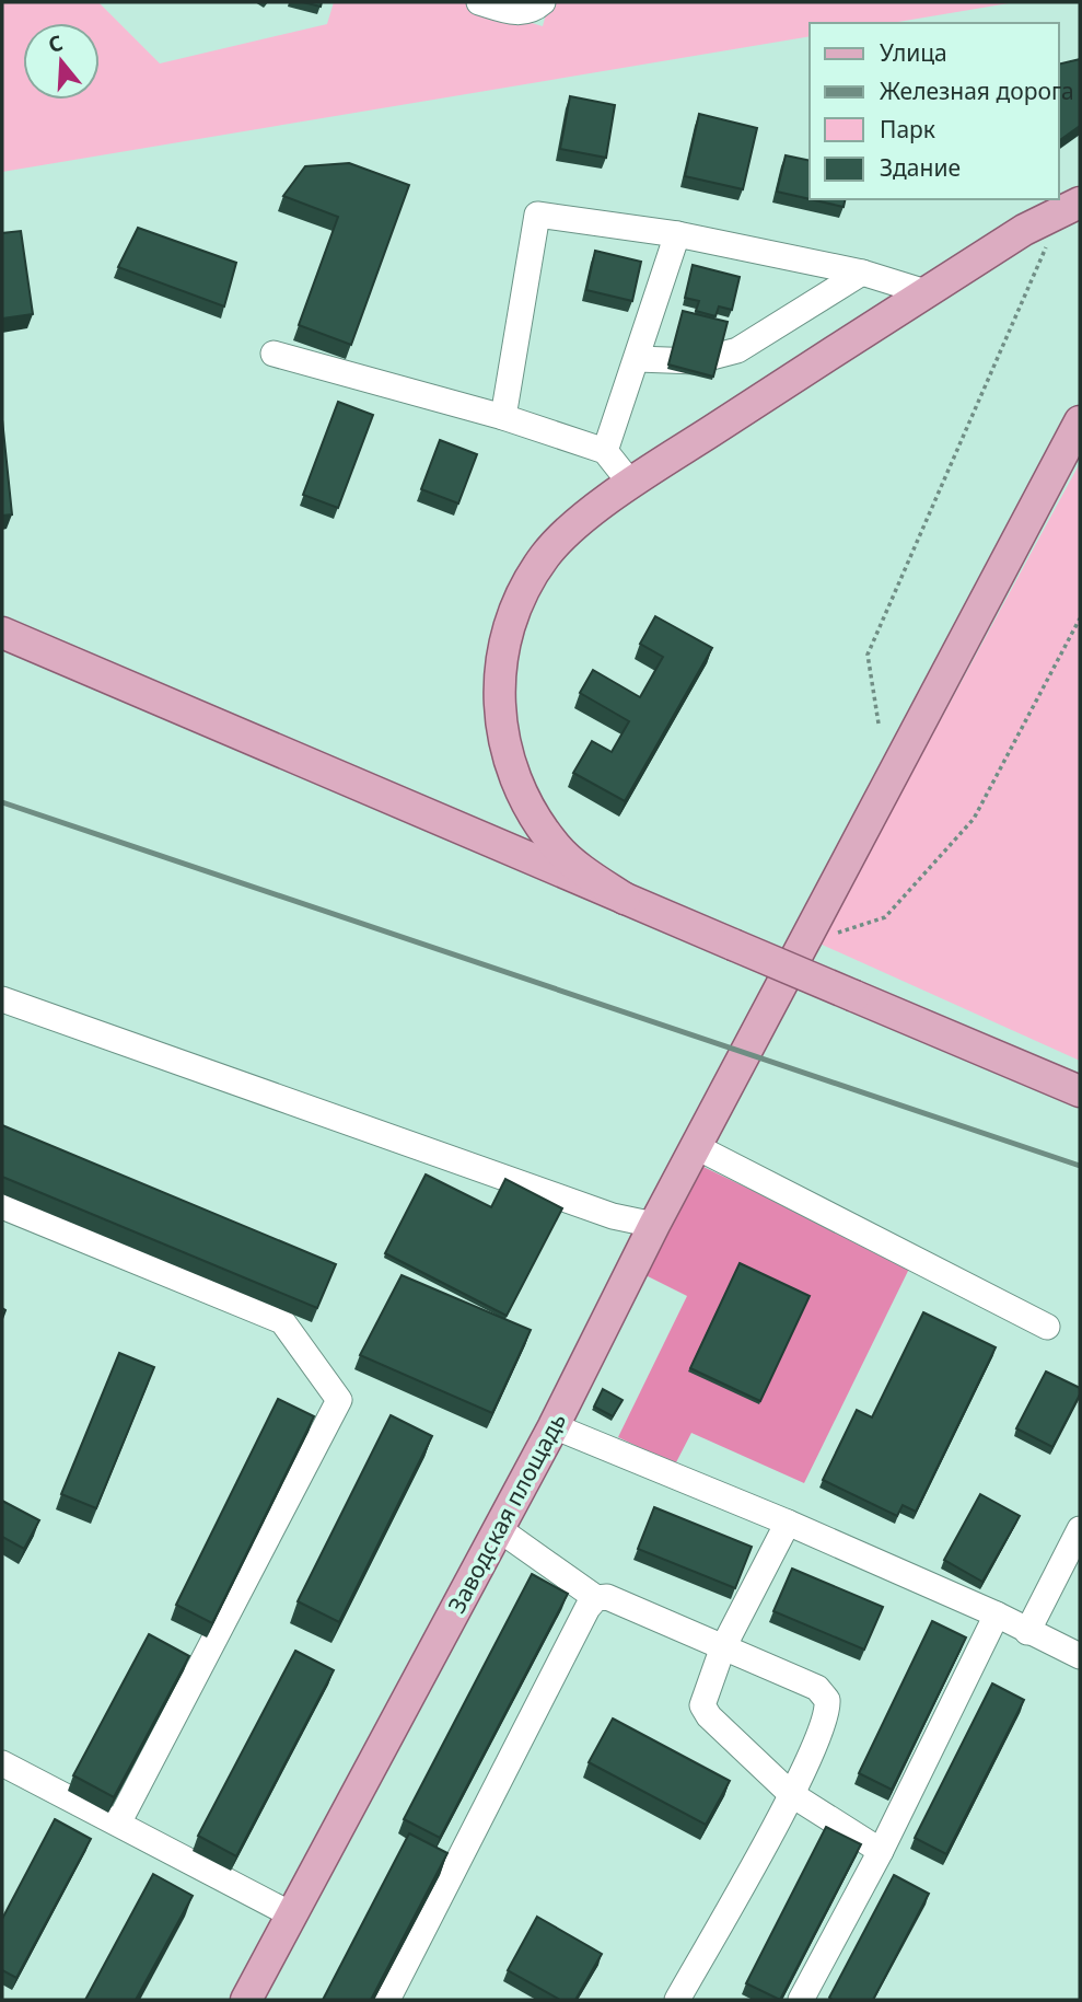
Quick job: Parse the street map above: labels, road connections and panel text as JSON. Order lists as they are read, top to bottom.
{
  "streets": {
    "main road": ["Заводская площадь"]
  },
  "legend": [
    "Улица",
    "Железная дорога",
    "Парк",
    "Здание"
  ],
  "north": "top"
}
